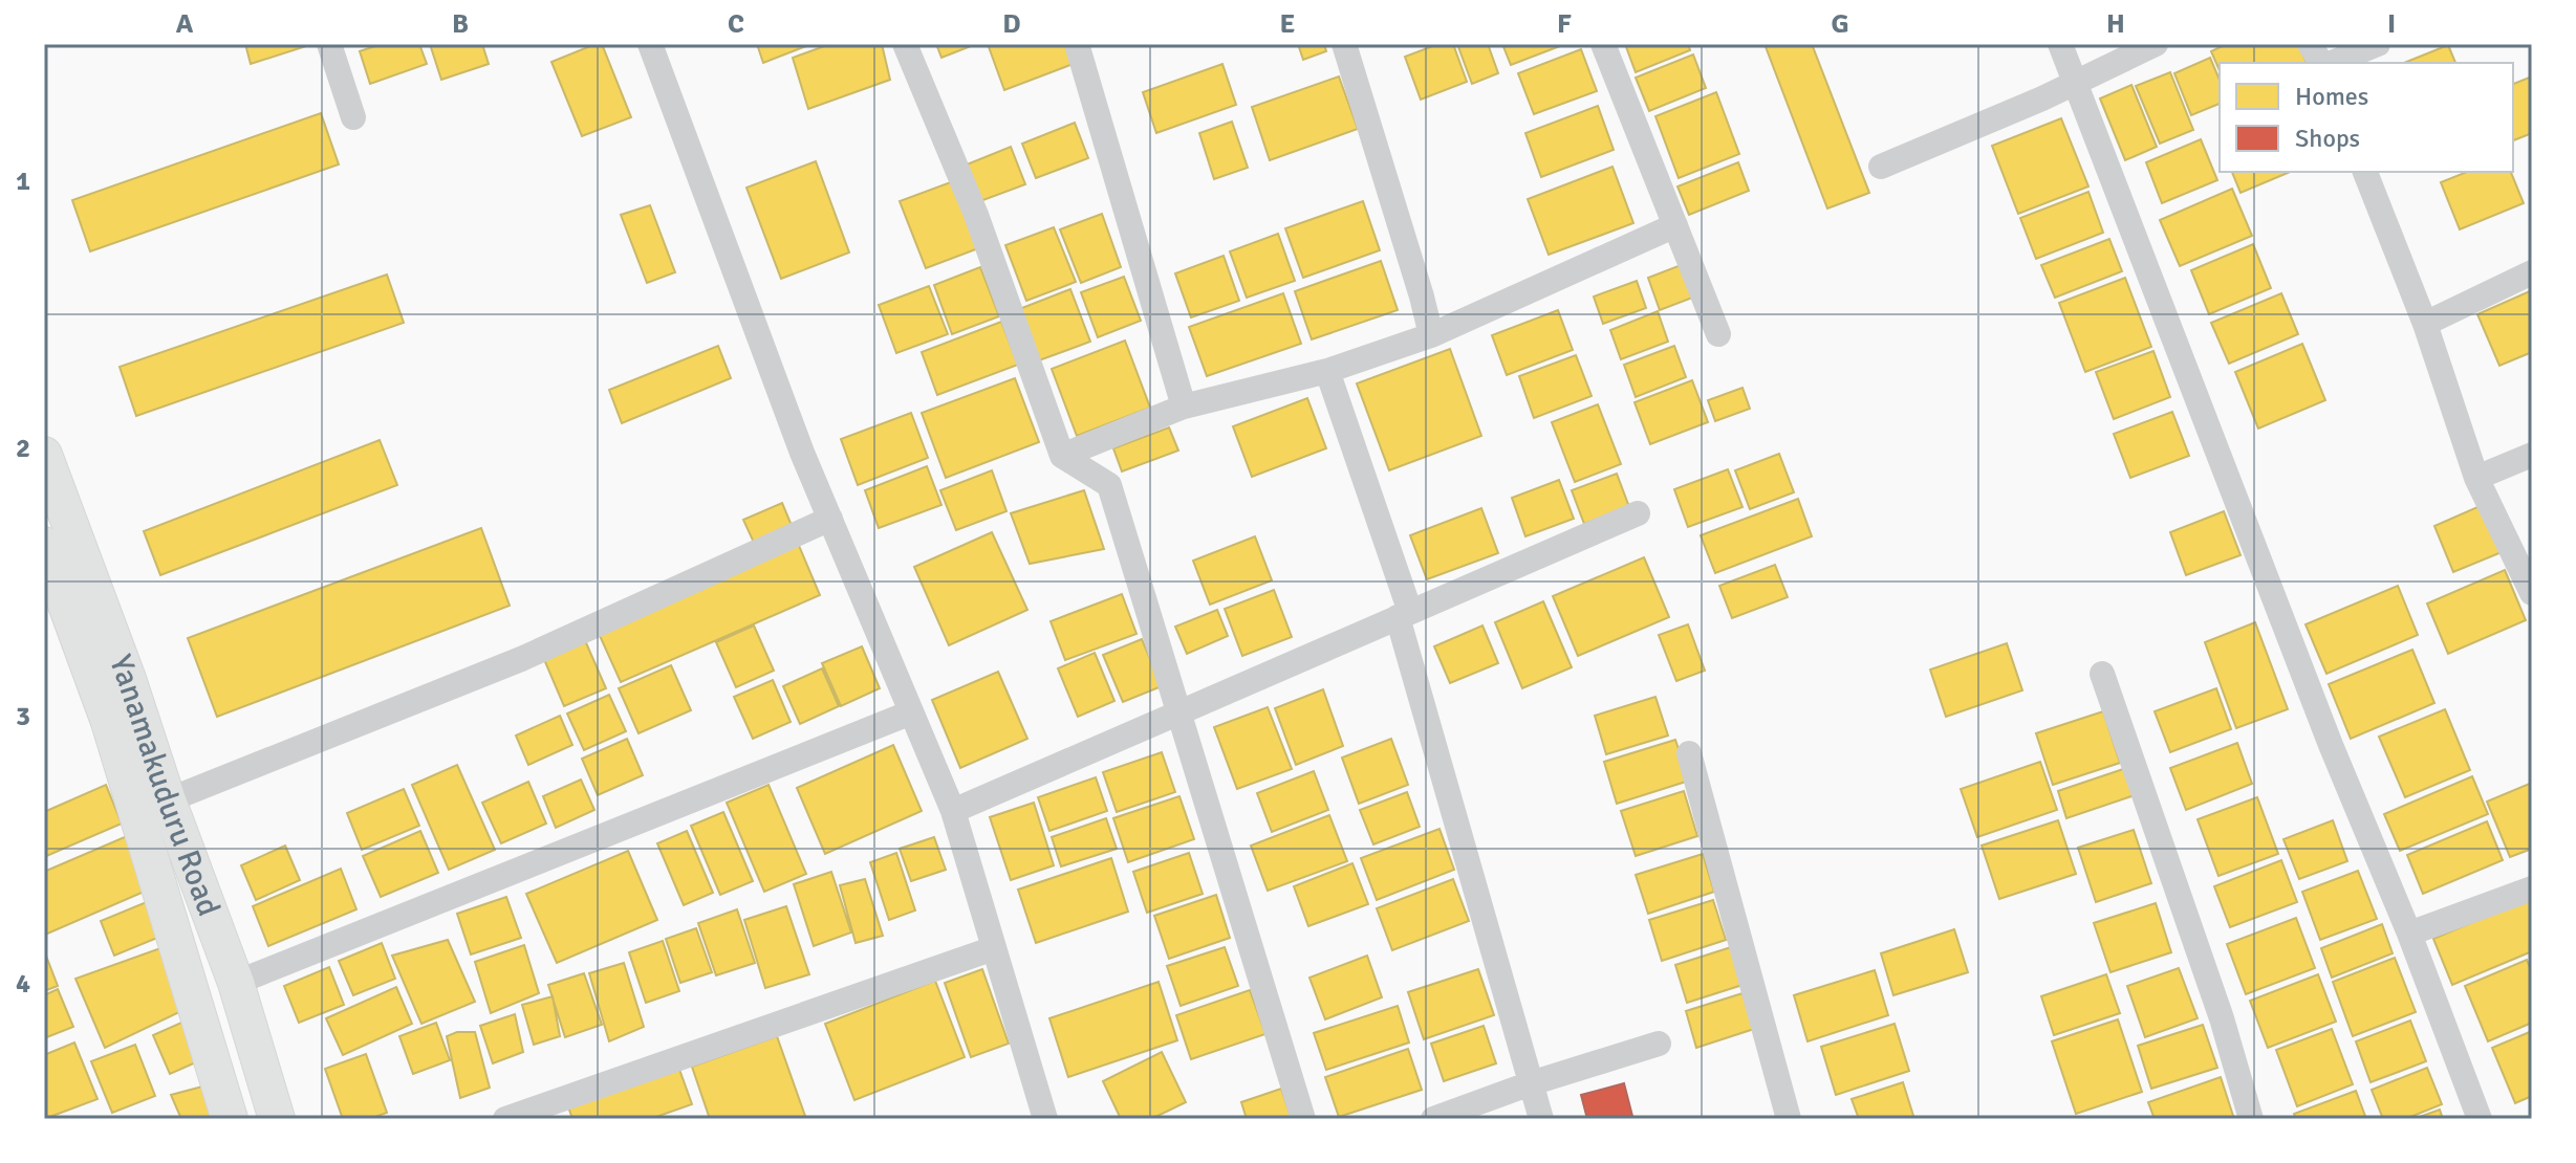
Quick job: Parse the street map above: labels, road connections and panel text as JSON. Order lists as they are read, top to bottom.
{
  "streets": {
    "street": ["Yanamakuduru Road"]
  },
  "legend": ["Homes", "Shops"],
  "grid": {
    "columns": [
      "A",
      "B",
      "C",
      "D",
      "E",
      "F",
      "G",
      "H",
      "I"
    ],
    "rows": [
      "1",
      "2",
      "3",
      "4"
    ]
  }
}
